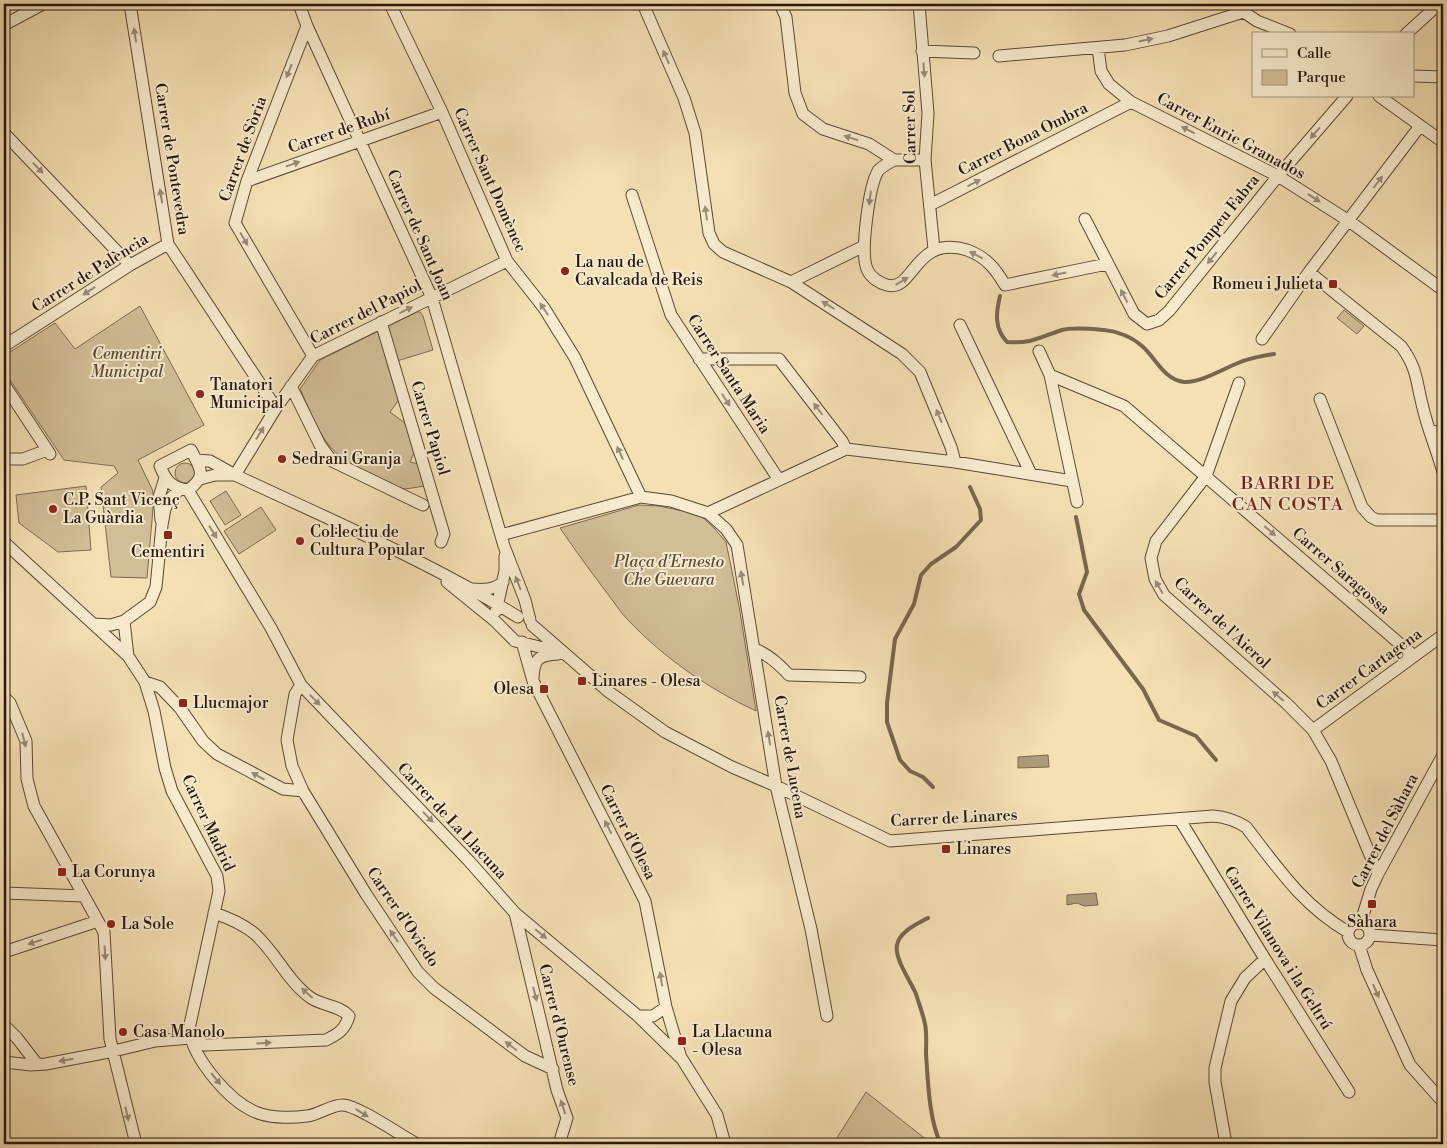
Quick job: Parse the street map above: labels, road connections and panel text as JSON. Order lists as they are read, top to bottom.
{
  "streets": {
    "street": [
      "Carrer Sol",
      "Carrer de Rubí",
      "Carrer Enric Granados",
      "Carrer Bona Ombra",
      "Carrer de Sòria",
      "Carrer de Pontevedra",
      "Carrer Sant Domènec",
      "Carrer de Sant Joan",
      "Carrer Pompeu Fabra",
      "Carrer de Palència",
      "Carrer del Papiol",
      "Carrer Santa Maria",
      "Carrer Papiol",
      "Carrer Saragossa",
      "Carrer de l'Aierol",
      "Carrer Cartagena",
      "Carrer de Lucena",
      "Carrer de Linares",
      "Carrer de La Llacuna",
      "Carrer Madrid",
      "Carrer del Sàhara",
      "Carrer d'Olesa",
      "Carrer d'Oviedo",
      "Carrer Vilanova i la Geltrú",
      "Carrer d'Ourense"
    ]
  },
  "crossings": [
    ["Carrer Sol", "Carrer Bona Ombra"],
    ["Carrer de Rubí", "Carrer de Sòria"],
    ["Carrer de Rubí", "Carrer Sant Domènec"],
    ["Carrer de Rubí", "Carrer de Sant Joan"],
    ["Carrer Enric Granados", "Carrer Bona Ombra"],
    ["Carrer Enric Granados", "Carrer Pompeu Fabra"],
    ["Carrer de Sòria", "Carrer de Sant Joan"],
    ["Carrer de Sòria", "Carrer del Papiol"],
    ["Carrer de Pontevedra", "Carrer de Palència"],
    ["Carrer de Pontevedra", "Carrer del Papiol"],
    ["Carrer Sant Domènec", "Carrer del Papiol"],
    ["Carrer de Sant Joan", "Carrer del Papiol"],
    ["Carrer de Sant Joan", "Carrer de Linares"],
    ["Carrer de Sant Joan", "Carrer d'Olesa"],
    ["Carrer del Papiol", "Carrer Papiol"],
    ["Carrer Saragossa", "Carrer de l'Aierol"],
    ["Carrer Saragossa", "Carrer Cartagena"],
    ["Carrer de l'Aierol", "Carrer Cartagena"],
    ["Carrer de l'Aierol", "Carrer del Sàhara"],
    ["Carrer de Lucena", "Carrer de Linares"],
    ["Carrer de Linares", "Carrer del Sàhara"],
    ["Carrer de Linares", "Carrer d'Olesa"],
    ["Carrer de Linares", "Carrer Vilanova i la Geltrú"],
    ["Carrer de La Llacuna", "Carrer d'Olesa"],
    ["Carrer de La Llacuna", "Carrer d'Oviedo"],
    ["Carrer de La Llacuna", "Carrer d'Ourense"],
    ["Carrer d'Oviedo", "Carrer d'Ourense"]
  ],
  "one_way": [
    "Carrer Sol",
    "Carrer de Rubí",
    "Carrer de Sòria",
    "Carrer de Pontevedra",
    "Carrer Sant Domènec",
    "Carrer de Palència",
    "Carrer del Papiol",
    "Carrer Santa Maria",
    "Carrer Saragossa",
    "Carrer de l'Aierol",
    "Carrer de Lucena",
    "Carrer de La Llacuna",
    "Carrer d'Olesa",
    "Carrer d'Oviedo"
  ],
  "districts": ["BARRI DE CAN COSTA"],
  "parks": ["Cementiri Municipal", "Plaça d'Ernesto Che Guevara"],
  "places": {
    "other": [
      "La nau de Cavalcada de Reis",
      "Tanatori Municipal",
      "Sedrani Granja",
      "C.P. Sant Vicenç La Guàrdia",
      "Col·lectiu de Cultura Popular",
      "La Sole",
      "Casa Manolo"
    ],
    "transit": [
      "Romeu i Julieta",
      "Cementiri",
      "Linares - Olesa",
      "Olesa",
      "Llucmajor",
      "Linares",
      "La Corunya",
      "Sàhara",
      "La Llacuna - Olesa"
    ]
  },
  "legend": ["Calle", "Parque"]
}
